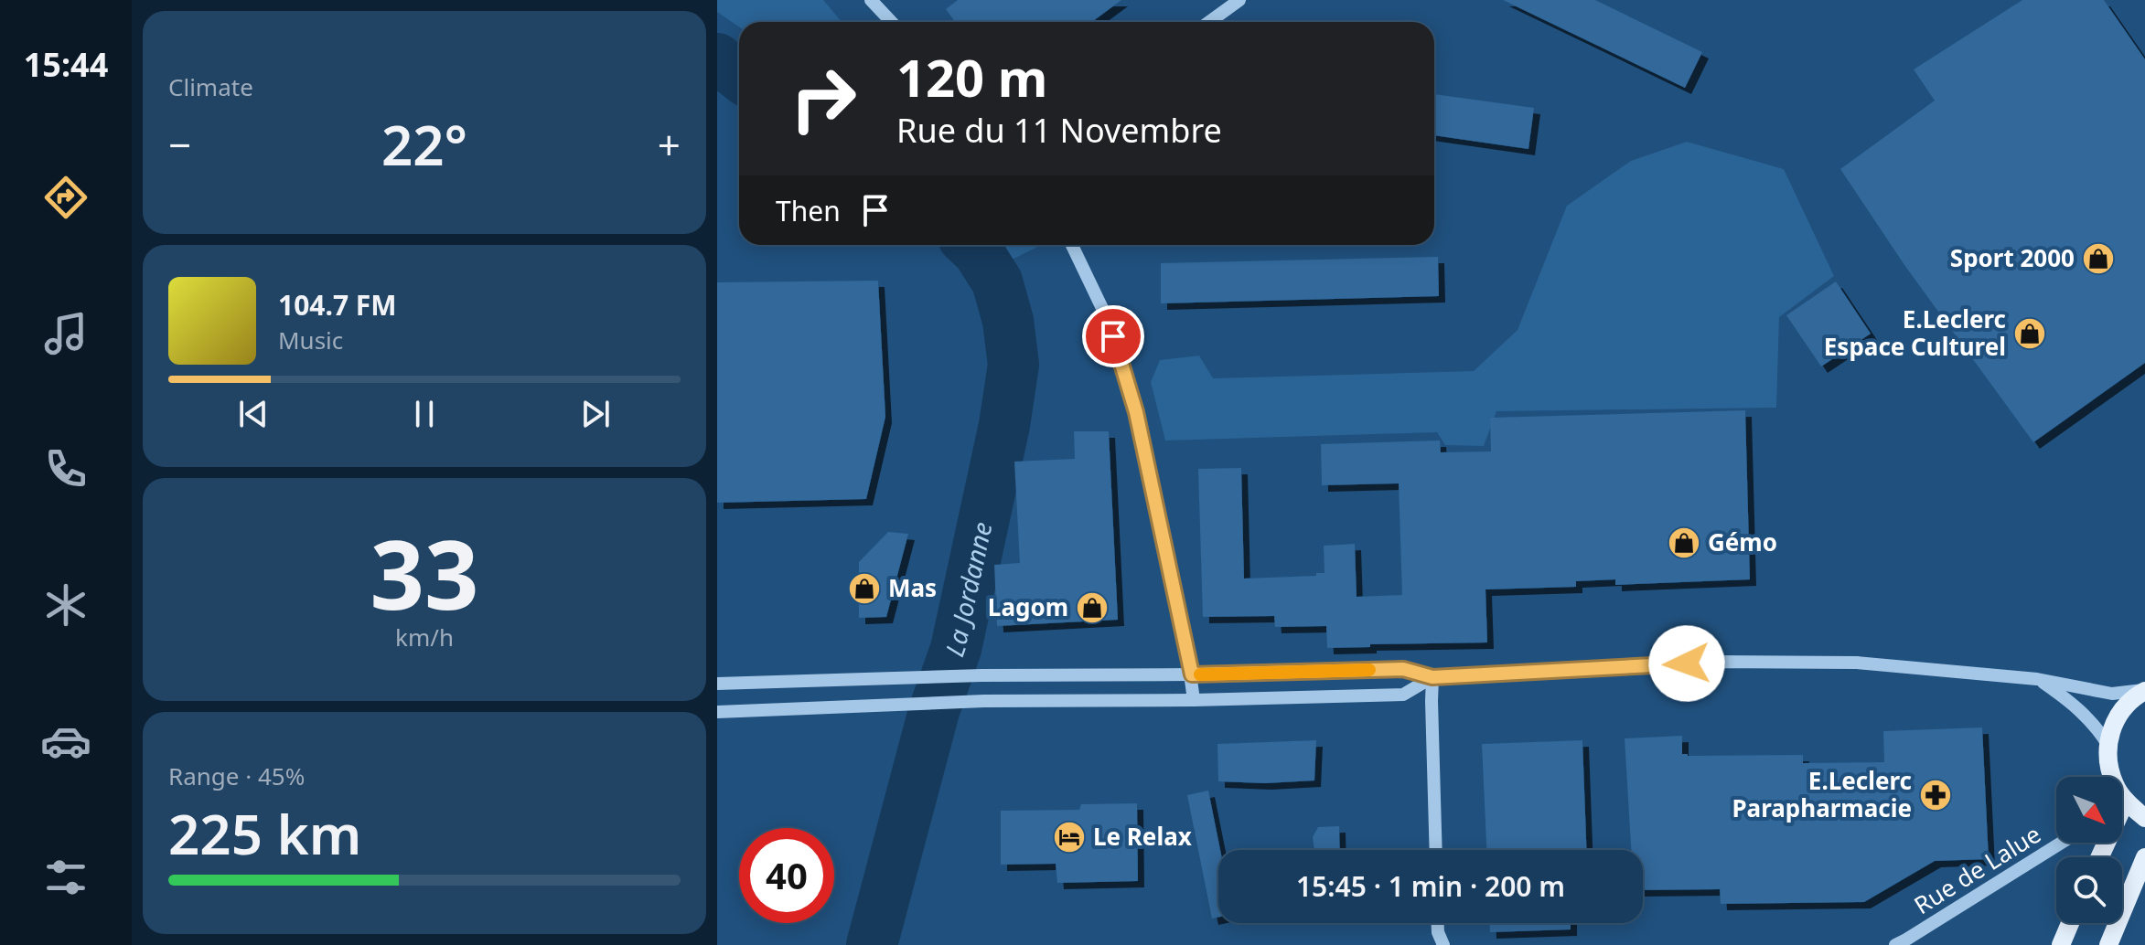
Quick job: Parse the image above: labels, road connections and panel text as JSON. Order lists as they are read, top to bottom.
{
  "streets": {
    "street": ["Rue de Lalue"]
  },
  "water": ["La Jordanne"],
  "places": {
    "shop": [
      "Sport 2000",
      "E.Leclerc Espace Culturel",
      "Gémo",
      "Mas",
      "Lagom"
    ],
    "pharmacy": ["E.Leclerc Parapharmacie"],
    "hotel": ["Le Relax"]
  },
  "north": "bottom right",
  "page": {
    "tabs": "15:44",
    "tile": [
      "Climate",
      ["33", "km/h"],
      ["Range · 45%", "225 km"]
    ],
    "turn": ["120 m", "Rue du 11 Novembre"],
    "heat": ["−", "22°", "+"],
    "then": "Then",
    "song": ["104.7 FM", "Music"],
    "limit": "40",
    "trip": "15:45 · 1 min · 200 m"
  }
}
